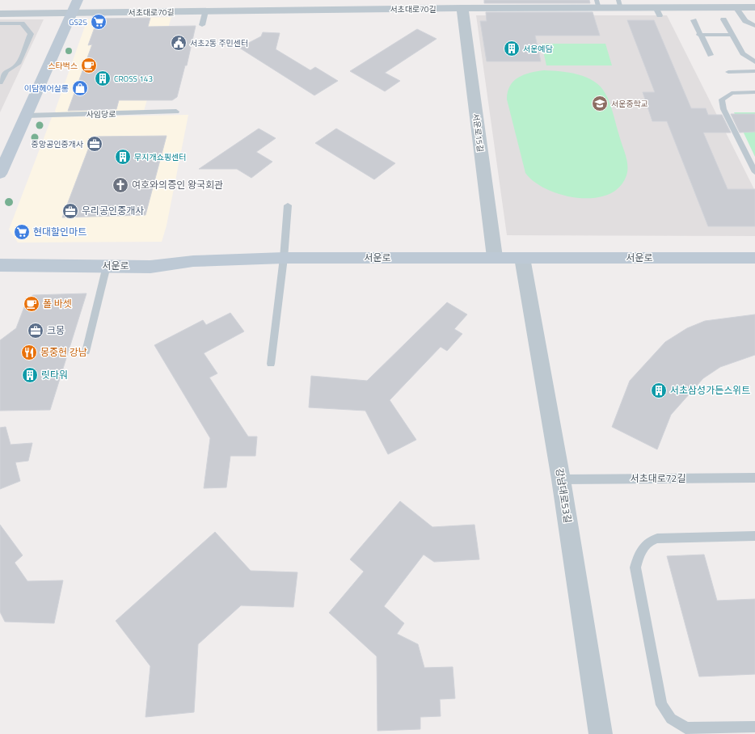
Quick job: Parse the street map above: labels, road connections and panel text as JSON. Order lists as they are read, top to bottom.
{
  "streets": {
    "street": [
      "서초대로70길",
      "서운로15길",
      "서운로",
      "강남대로53길"
    ],
    "lane": ["사임당로", "서초대로72길"]
  },
  "crossings": [
    ["서초대로70길", "서운로15길"],
    ["서운로15길", "서운로"],
    ["서운로", "강남대로53길"],
    ["서초대로72길", "강남대로53길"]
  ],
  "places": {
    "supermarket": ["GS25", "현대할인마트"],
    "public building": ["서초2동 주민센터"],
    "building": [
      "서운예담",
      "CROSS 143",
      "무지개쇼핑센터",
      "릿타워",
      "서초삼성가든스위트"
    ],
    "cafe": ["스타벅스", "폴 바셋"],
    "shop": ["이담헤어살롱"],
    "school or university": ["서운중학교"],
    "office": ["중앙공인중개사", "우리공인중개사", "크몽"],
    "church": ["여호와의증인 왕국회관"],
    "restaurant": ["몽중헌 강남"]
  }
}
